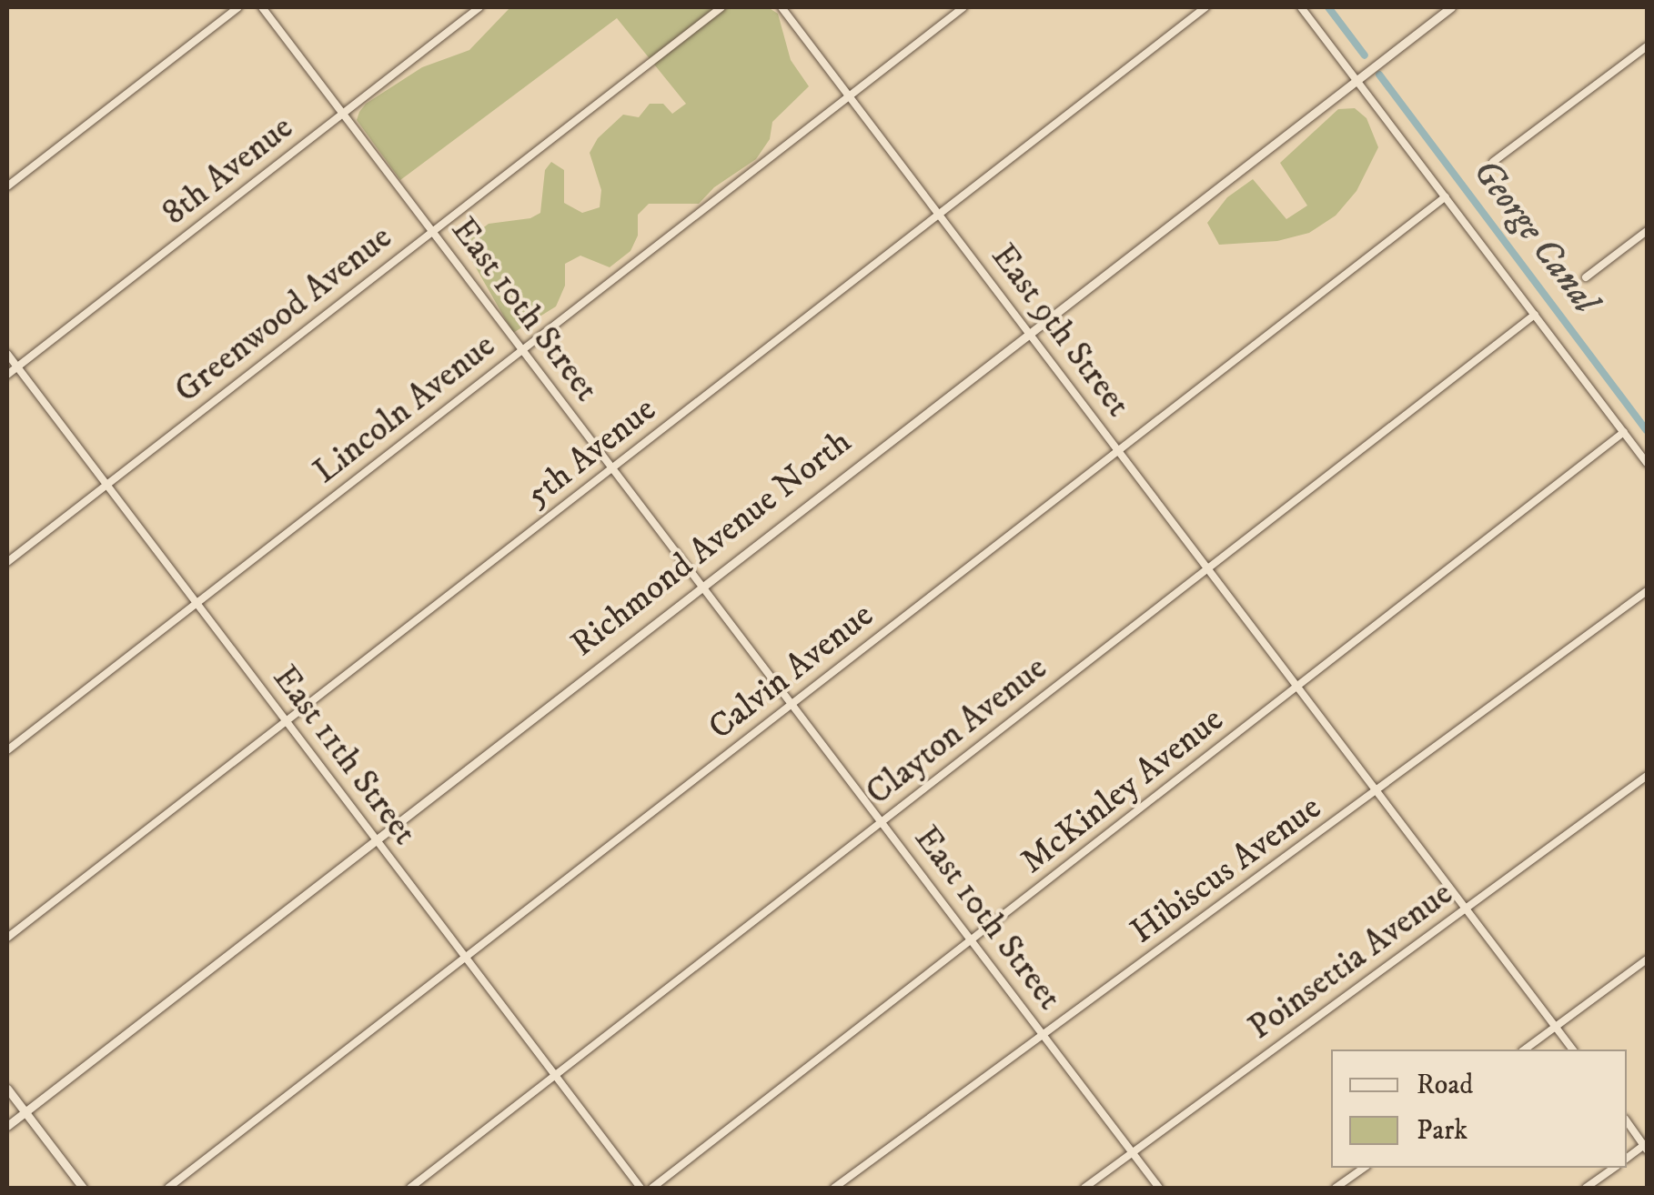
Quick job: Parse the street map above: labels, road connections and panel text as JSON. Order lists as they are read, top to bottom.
{
  "streets": {
    "street": [
      "8th Avenue",
      "East 10th Street",
      "Greenwood Avenue",
      "East 9th Street",
      "Lincoln Avenue",
      "5th Avenue",
      "Richmond Avenue North",
      "Calvin Avenue",
      "Clayton Avenue",
      "East 11th Street",
      "McKinley Avenue",
      "Hibiscus Avenue",
      "Poinsettia Avenue"
    ]
  },
  "crossings": [
    ["8th Avenue", "East 10th Street"],
    ["8th Avenue", "East 11th Street"],
    ["East 10th Street", "Greenwood Avenue"],
    ["East 10th Street", "Lincoln Avenue"],
    ["East 10th Street", "5th Avenue"],
    ["East 10th Street", "Richmond Avenue North"],
    ["East 10th Street", "Calvin Avenue"],
    ["East 10th Street", "Clayton Avenue"],
    ["East 10th Street", "McKinley Avenue"],
    ["East 10th Street", "Hibiscus Avenue"],
    ["East 10th Street", "Poinsettia Avenue"],
    ["Greenwood Avenue", "East 11th Street"],
    ["East 9th Street", "Lincoln Avenue"],
    ["East 9th Street", "5th Avenue"],
    ["East 9th Street", "Richmond Avenue North"],
    ["East 9th Street", "Calvin Avenue"],
    ["East 9th Street", "Clayton Avenue"],
    ["East 9th Street", "McKinley Avenue"],
    ["East 9th Street", "Hibiscus Avenue"],
    ["East 9th Street", "Poinsettia Avenue"],
    ["Lincoln Avenue", "East 11th Street"],
    ["5th Avenue", "East 11th Street"],
    ["Richmond Avenue North", "East 11th Street"],
    ["Calvin Avenue", "East 11th Street"],
    ["Clayton Avenue", "East 11th Street"]
  ],
  "water": ["George Canal"],
  "legend": ["Road", "Park"]
}
